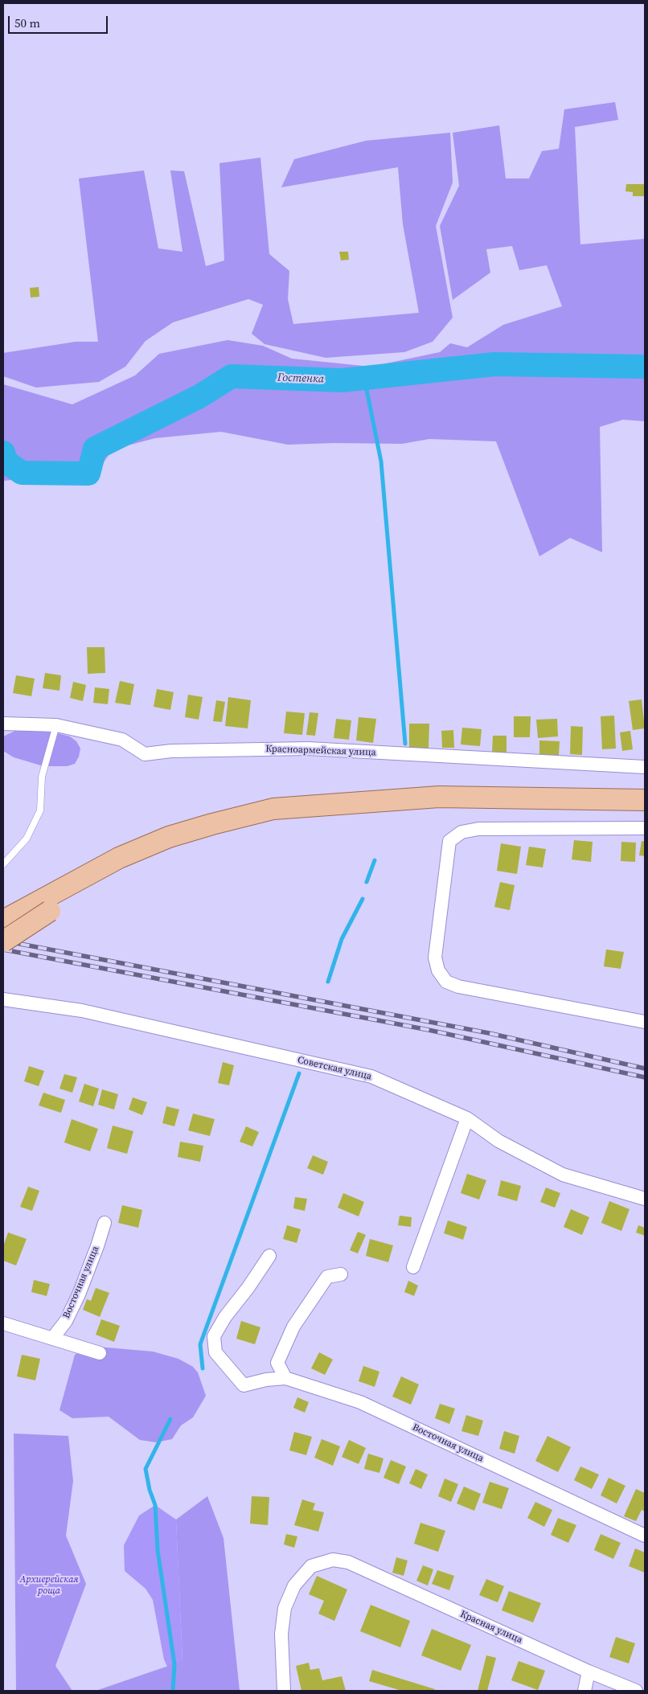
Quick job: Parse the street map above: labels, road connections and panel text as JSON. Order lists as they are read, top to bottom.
{
  "streets": {
    "street": [
      "Красноармейская улица",
      "Советская улица",
      "Восточная улица",
      "Красная улица"
    ]
  },
  "water": ["Гостенка"],
  "parks": ["Архиерейская роща"],
  "scale_bar": "50 m"
}
